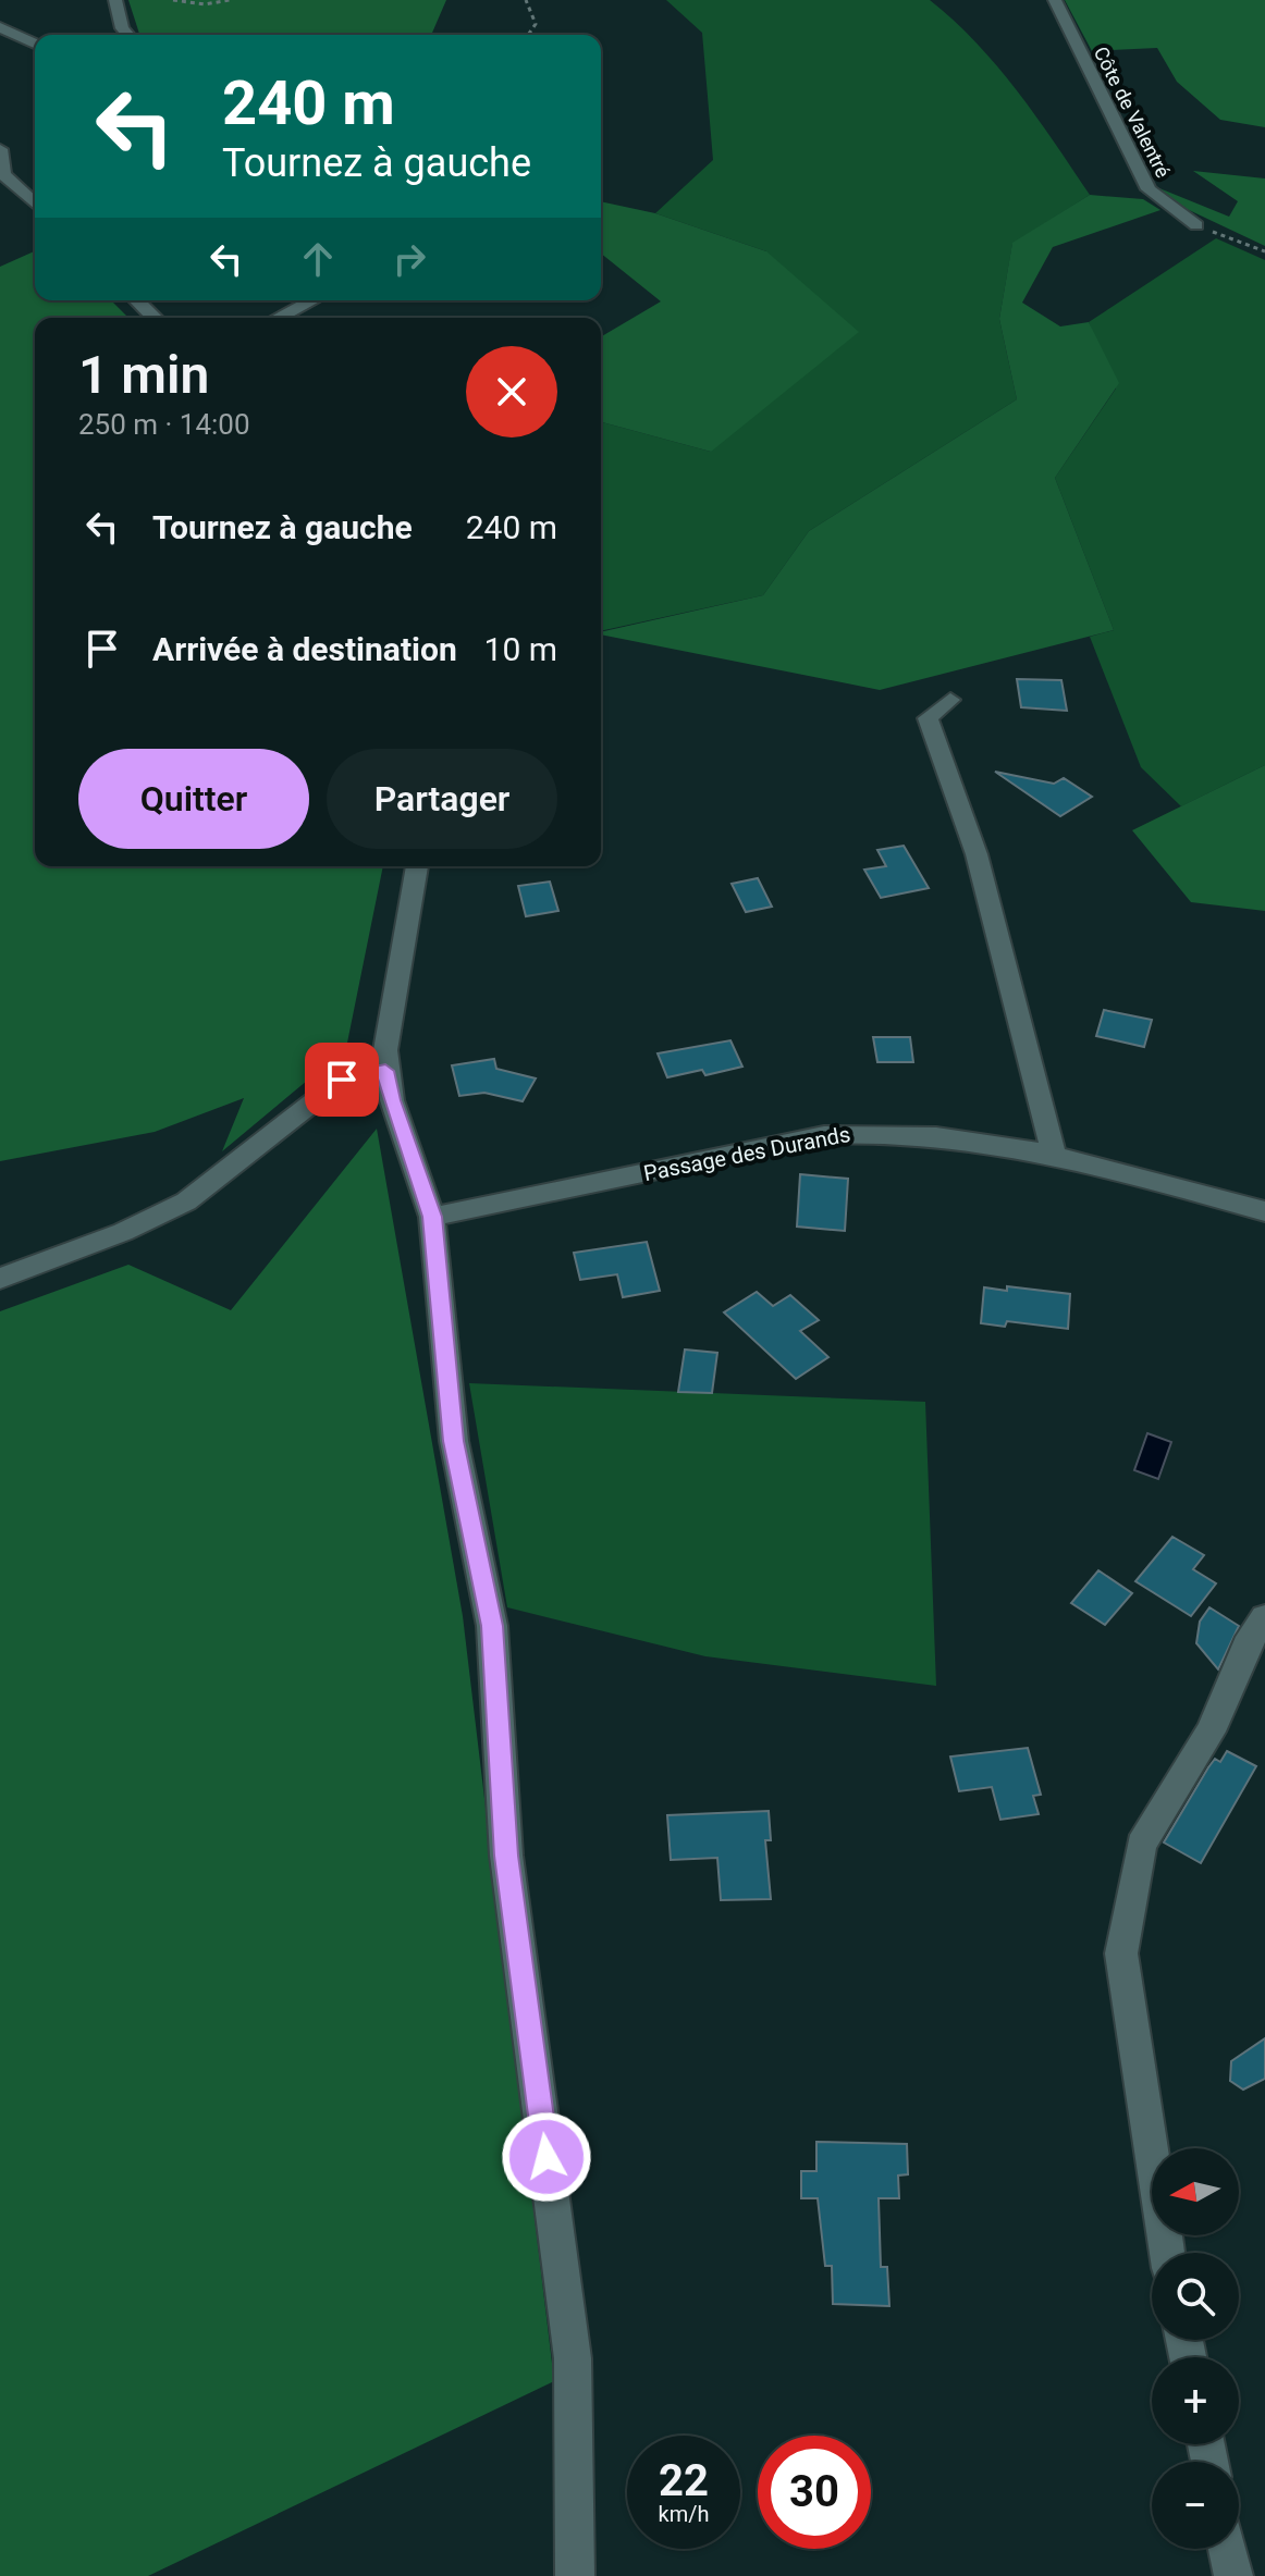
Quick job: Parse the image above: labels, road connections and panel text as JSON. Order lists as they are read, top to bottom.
{
  "streets": {
    "street": ["Côte de Valentré", "Passage des Durands"]
  },
  "north": "left",
  "page": {
    "turn": ["240 m", "Tournez à gauche"],
    "heading": ["1 min", "250 m · 14:00"],
    "list": [
      {
        "name": "Tournez à gauche",
        "value": "240 m"
      },
      {
        "name": "Arrivée à destination",
        "value": "10 m"
      }
    ],
    "buttons": ["Quitter", "Partager"],
    "map_buttons": ["+", "−"],
    "speed": "22 km/h",
    "limit": "30"
  }
}
